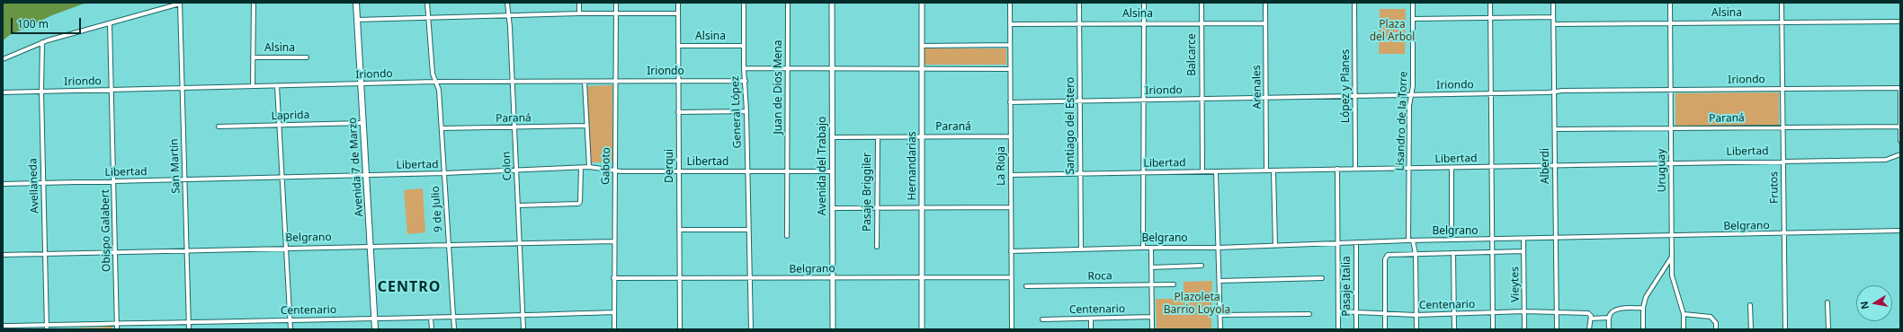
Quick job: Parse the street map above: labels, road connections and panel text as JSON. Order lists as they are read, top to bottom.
{
  "streets": {
    "main road": ["Avenida 7 de Marzo"],
    "street": [
      "Alsina",
      "Balcarce",
      "Iriondo",
      "López y Planes",
      "Juan de Dios Mena",
      "Arenales",
      "General López",
      "Laprida",
      "Paraná",
      "Lisandro de la Torre",
      "Santiago del Estero",
      "Libertad",
      "San Martín",
      "Colon",
      "Gaboto",
      "Derqui",
      "Avenida del Trabajo",
      "Hernandarias",
      "La Rioja",
      "Alberdi",
      "Uruguay",
      "Avellaneda",
      "Frutos",
      "Pasaje Briggiler",
      "9 de Julio",
      "Belgrano",
      "Obispo Galabert",
      "Roca",
      "Vieytes",
      "Pasaje Italia",
      "Centenario"
    ]
  },
  "crossings": [
    ["Alsina", "Balcarce"],
    ["Alsina", "Arenales"],
    ["Alsina", "General López"],
    ["Alsina", "Santiago del Estero"],
    ["Alsina", "Derqui"],
    ["Alsina", "La Rioja"],
    ["Alsina", "Alberdi"],
    ["Alsina", "Uruguay"],
    ["Alsina", "Frutos"],
    ["Balcarce", "Iriondo"],
    ["Balcarce", "Libertad"],
    ["Iriondo", "López y Planes"],
    ["Iriondo", "Arenales"],
    ["Iriondo", "General López"],
    ["Iriondo", "Lisandro de la Torre"],
    ["Iriondo", "Santiago del Estero"],
    ["Iriondo", "San Martín"],
    ["Iriondo", "Colon"],
    ["Iriondo", "Gaboto"],
    ["Iriondo", "Derqui"],
    ["Iriondo", "La Rioja"],
    ["Iriondo", "Alberdi"],
    ["Iriondo", "Avenida 7 de Marzo"],
    ["Iriondo", "Uruguay"],
    ["Iriondo", "Avellaneda"],
    ["Iriondo", "Frutos"],
    ["Iriondo", "9 de Julio"],
    ["Iriondo", "Obispo Galabert"],
    ["López y Planes", "Libertad"],
    ["Juan de Dios Mena", "Libertad"],
    ["Arenales", "Libertad"],
    ["General López", "Libertad"],
    ["General López", "Belgrano"],
    ["Laprida", "Avenida 7 de Marzo"],
    ["Paraná", "Colon"],
    ["Paraná", "Avenida del Trabajo"],
    ["Paraná", "Hernandarias"],
    ["Paraná", "La Rioja"],
    ["Paraná", "Alberdi"],
    ["Paraná", "Uruguay"],
    ["Paraná", "Frutos"],
    ["Paraná", "Pasaje Briggiler"],
    ["Paraná", "9 de Julio"],
    ["Lisandro de la Torre", "Libertad"],
    ["Lisandro de la Torre", "Belgrano"],
    ["Lisandro de la Torre", "Centenario"],
    ["Santiago del Estero", "Libertad"],
    ["Santiago del Estero", "Belgrano"],
    ["Libertad", "San Martín"],
    ["Libertad", "Colon"],
    ["Libertad", "Gaboto"],
    ["Libertad", "Derqui"],
    ["Libertad", "Avenida del Trabajo"],
    ["Libertad", "La Rioja"],
    ["Libertad", "Alberdi"],
    ["Libertad", "Avenida 7 de Marzo"],
    ["Libertad", "Uruguay"],
    ["Libertad", "Avellaneda"],
    ["Libertad", "Frutos"],
    ["Libertad", "9 de Julio"],
    ["Libertad", "Obispo Galabert"],
    ["San Martín", "Belgrano"],
    ["San Martín", "Centenario"],
    ["Colon", "Belgrano"],
    ["Colon", "Centenario"],
    ["Gaboto", "Belgrano"],
    ["Gaboto", "Centenario"],
    ["Derqui", "Belgrano"],
    ["Avenida del Trabajo", "Belgrano"],
    ["Hernandarias", "Belgrano"],
    ["La Rioja", "Belgrano"],
    ["Alberdi", "Belgrano"],
    ["Alberdi", "Centenario"],
    ["Avenida 7 de Marzo", "Belgrano"],
    ["Avenida 7 de Marzo", "Centenario"],
    ["Uruguay", "Belgrano"],
    ["Avellaneda", "Belgrano"],
    ["Avellaneda", "Centenario"],
    ["Frutos", "Belgrano"],
    ["9 de Julio", "Belgrano"],
    ["9 de Julio", "Centenario"],
    ["Belgrano", "Obispo Galabert"],
    ["Belgrano", "Vieytes"],
    ["Belgrano", "Pasaje Italia"],
    ["Obispo Galabert", "Centenario"],
    ["Vieytes", "Centenario"],
    ["Pasaje Italia", "Centenario"]
  ],
  "districts": ["CENTRO"],
  "parks": ["Plaza del Arbol", "Plazoleta Barrio Loyola"],
  "scale_bar": "100 m",
  "north": "left"
}
